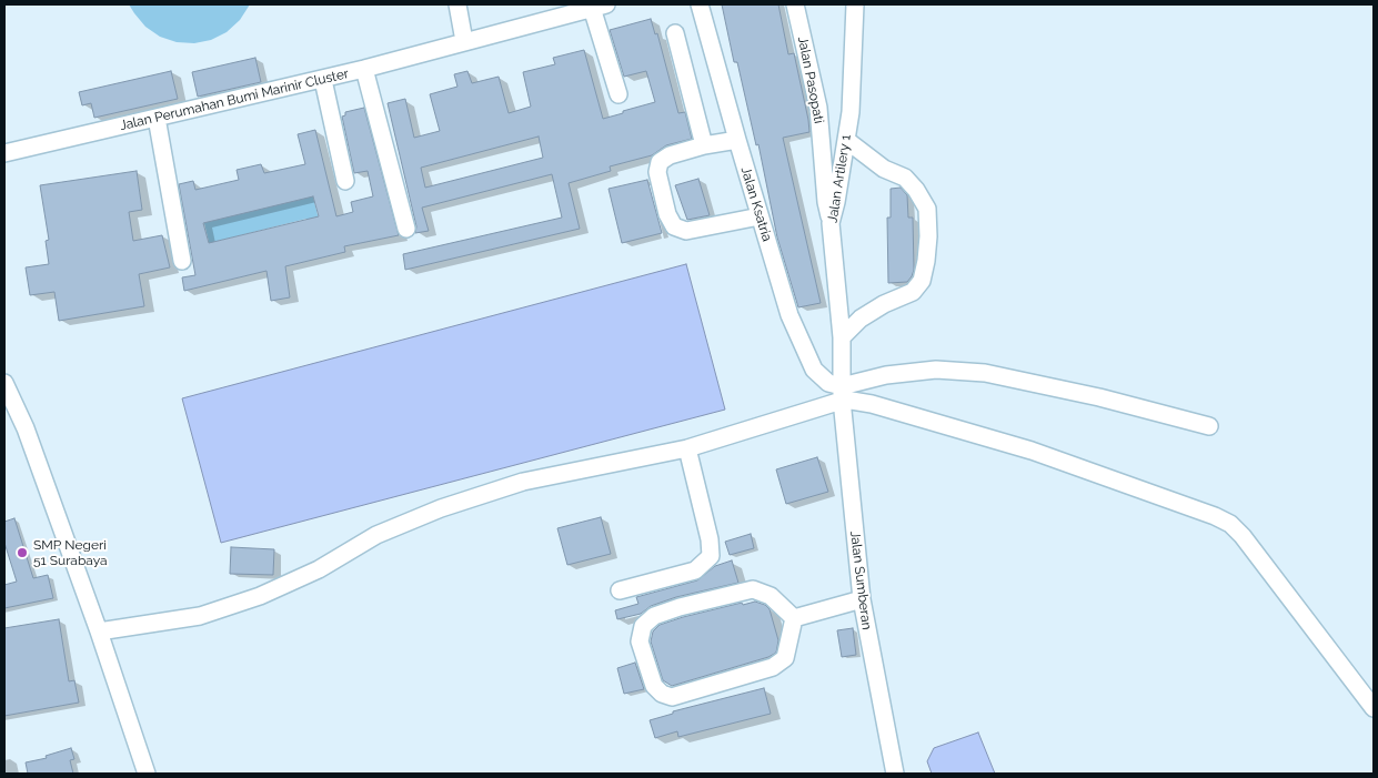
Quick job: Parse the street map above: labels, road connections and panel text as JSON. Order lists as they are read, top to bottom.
{
  "streets": {
    "street": [
      "Jalan Pasopati",
      "Jalan Perumahan Bumi Marinir Cluster",
      "Jalan Artilery 1",
      "Jalan Ksatria",
      "Jalan Sumberan"
    ]
  },
  "crossings": [
    ["Jalan Pasopati", "Jalan Artilery 1"],
    ["Jalan Artilery 1", "Jalan Ksatria"],
    ["Jalan Artilery 1", "Jalan Sumberan"],
    ["Jalan Ksatria", "Jalan Sumberan"]
  ],
  "places": ["SMP Negeri 51 Surabaya"]
}
